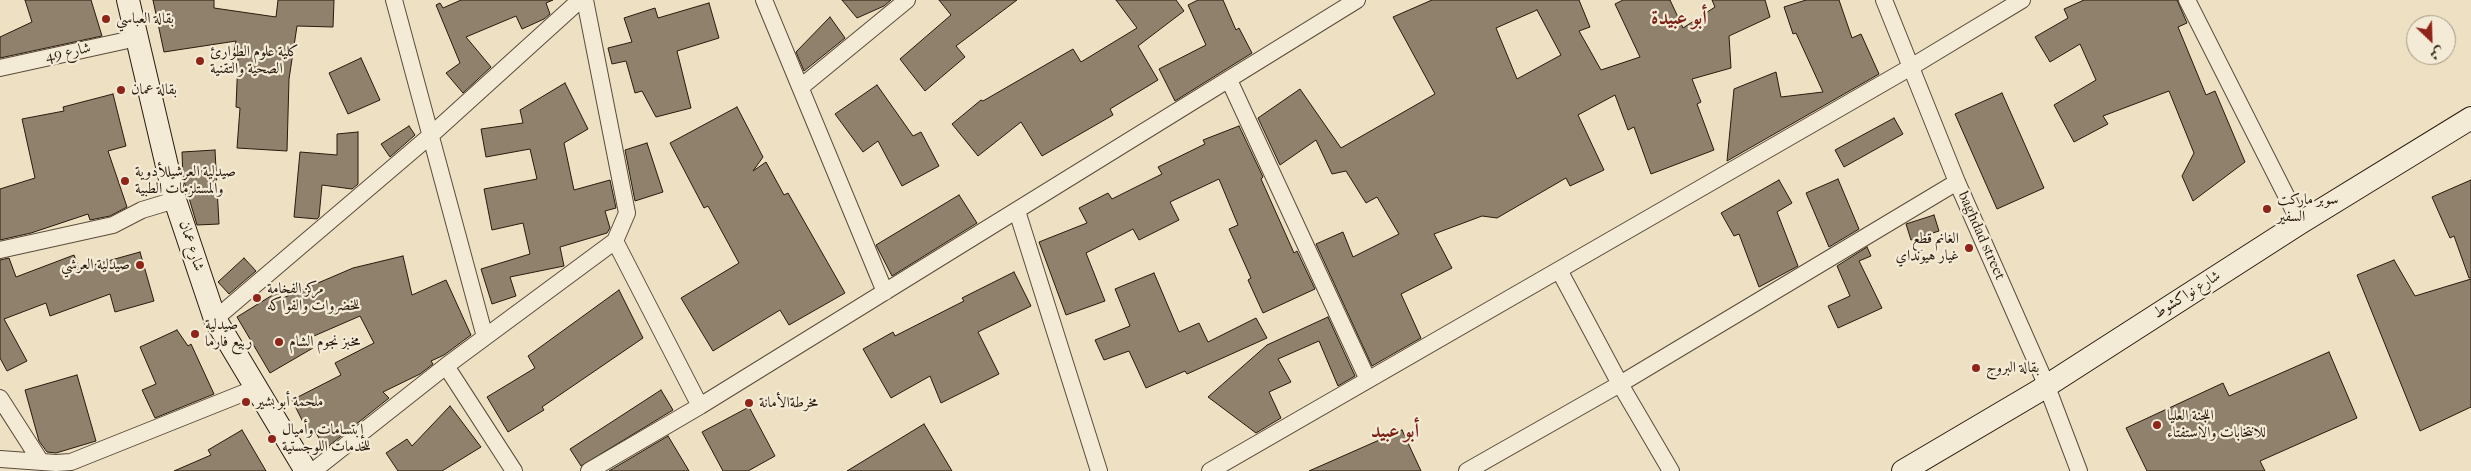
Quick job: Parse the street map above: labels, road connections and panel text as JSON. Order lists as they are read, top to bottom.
{
  "streets": {
    "street": [
      "شارع 49",
      "baghdad street",
      "شارع عمان",
      "شارع نواكشوط"
    ]
  },
  "crossings": [
    ["شارع 49", "شارع عمان"],
    ["baghdad street", "شارع نواكشوط"]
  ],
  "districts": ["أبو عبيدة", "أبو عبيد"],
  "places": [
    "بقالة العباسي",
    "كلية علوم الطوارئ الصحية والتقنية",
    "بقالة عمان",
    "صيدلية العرشيللأدوية والمستلزمات الطبية",
    "سوبر ماركت السفير",
    "الغانم قطع غيار هيونداي",
    "صيدلية العرشي",
    "مركز الفخامة للخضروات والفواكه",
    "صيدلية ربيع فارما",
    "مخبز نجوم الشام",
    "بقالة البروج",
    "ملحمة أبو بشير",
    "مخرطةالأمانة",
    "اللجنة العليا للانتخابات والاستفتاء",
    "إبتسامات وأميال للخدمات اللوجستية"
  ],
  "north": "bottom right"
}
